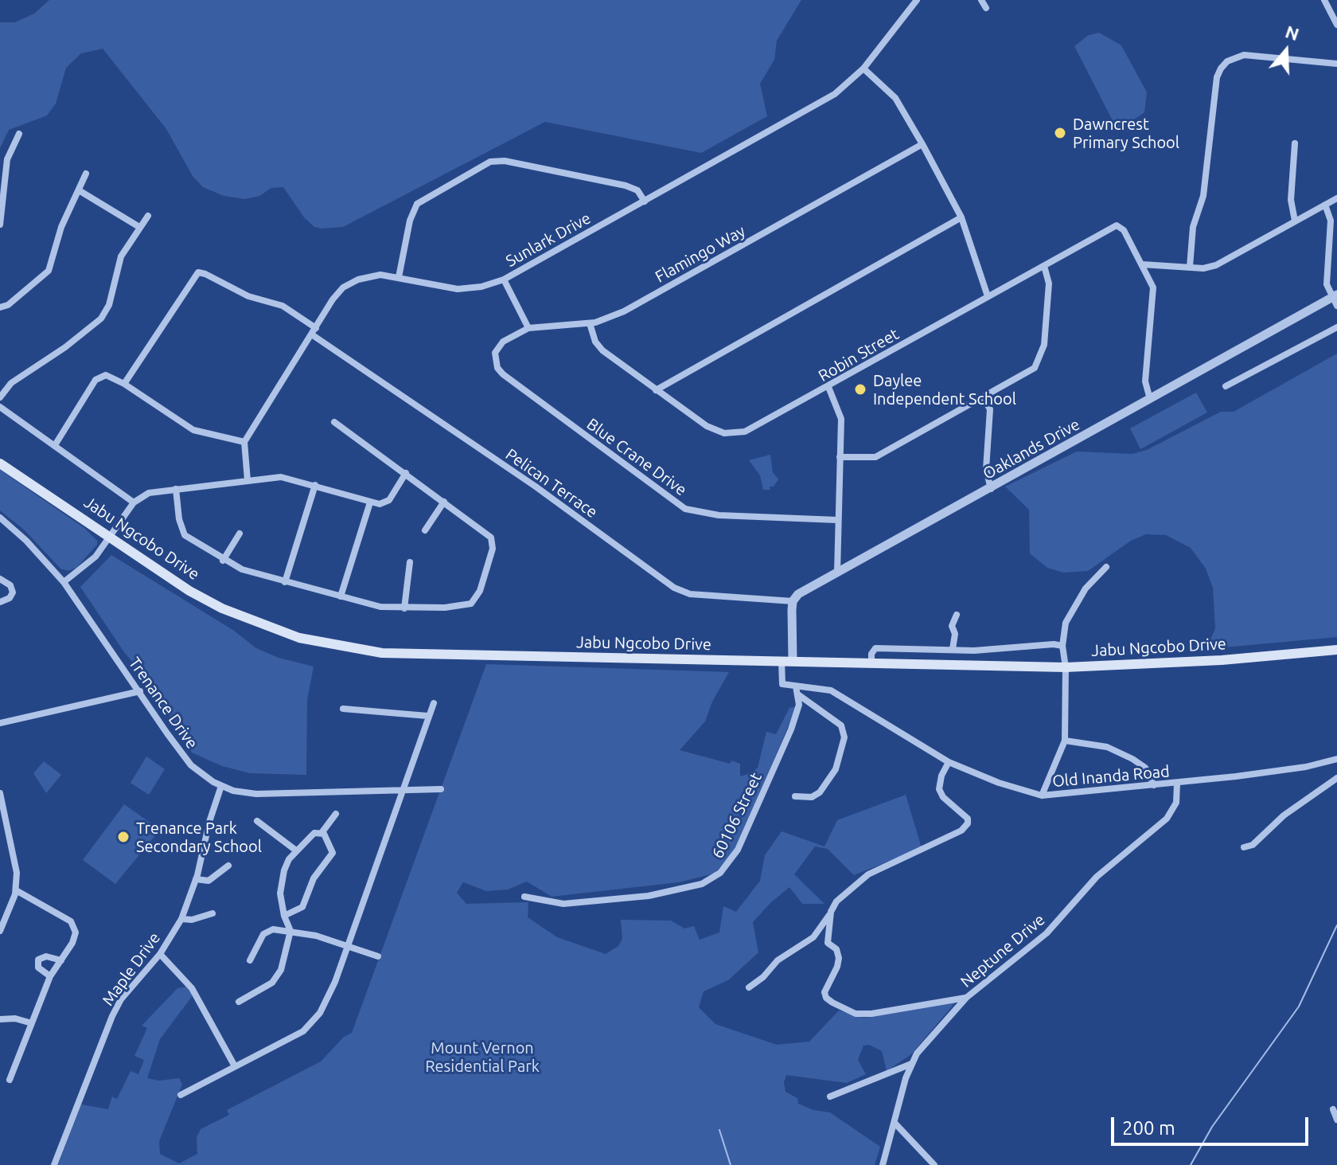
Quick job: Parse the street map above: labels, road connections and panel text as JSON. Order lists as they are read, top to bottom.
{
  "streets": {
    "main road": ["Jabu Ngcobo Drive"],
    "street": [
      "Sunlark Drive",
      "Flamingo Way",
      "Robin Street",
      "Oaklands Drive",
      "Blue Crane Drive",
      "Pelican Terrace",
      "Trenance Drive",
      "Old Inanda Road",
      "60106 Street",
      "Neptune Drive",
      "Maple Drive"
    ]
  },
  "crossings": [
    ["Sunlark Drive", "Pelican Terrace"],
    ["Flamingo Way", "Robin Street"],
    ["Flamingo Way", "Blue Crane Drive"],
    ["Oaklands Drive", "Pelican Terrace"],
    ["Trenance Drive", "Maple Drive"],
    ["Old Inanda Road", "Neptune Drive"]
  ],
  "parks": ["Mount Vernon Residential Park"],
  "places": ["Dawncrest Primary School", "Daylee Independent School", "Trenance Park Secondary School"],
  "scale_bar": "200 m",
  "north": "top"
}
